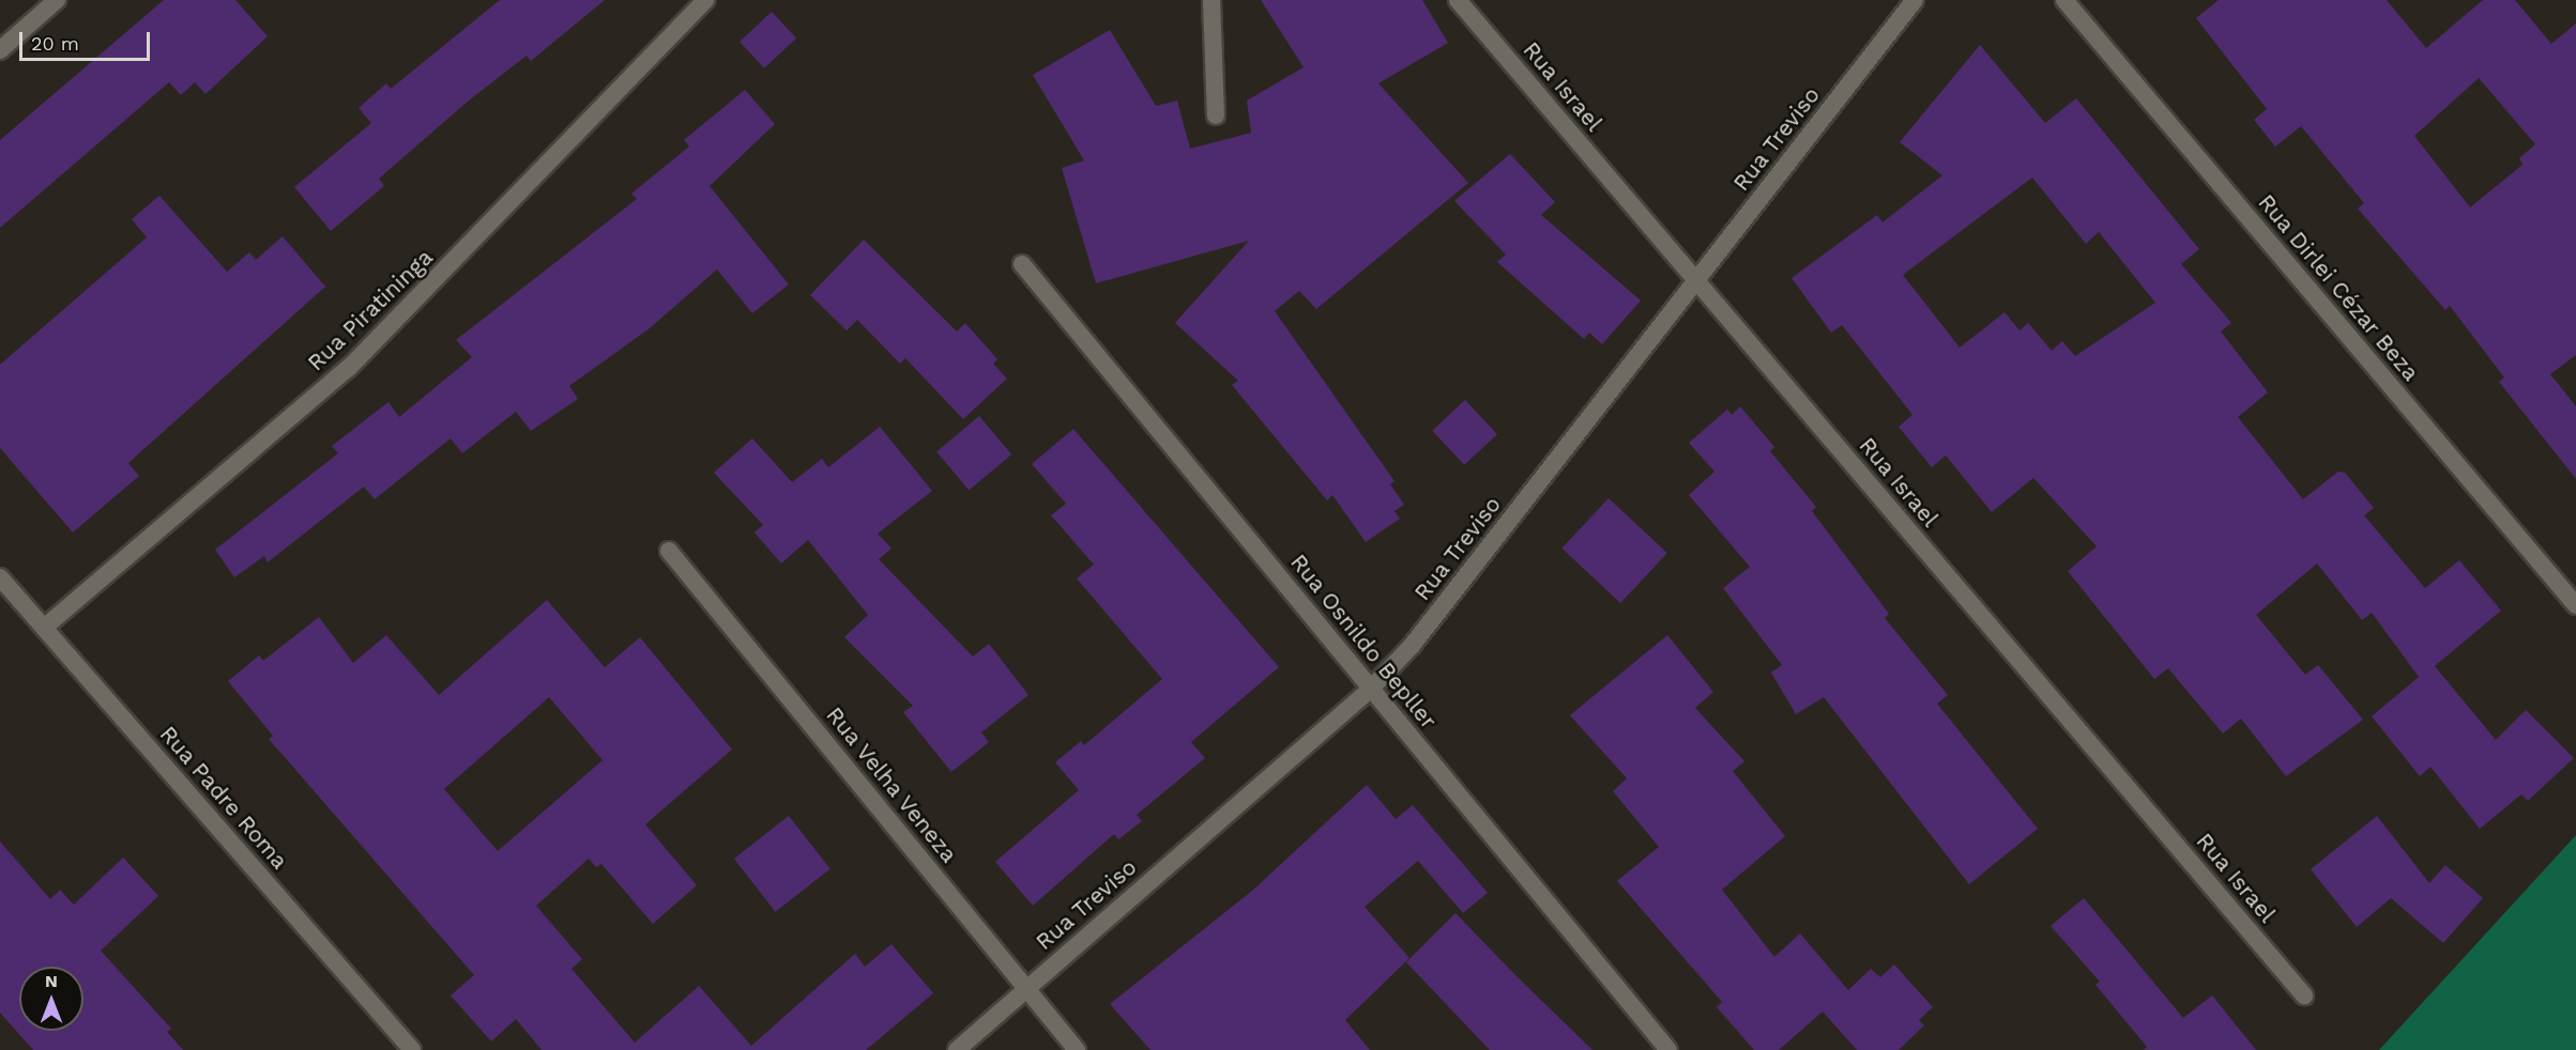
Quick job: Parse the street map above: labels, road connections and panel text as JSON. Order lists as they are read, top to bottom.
{
  "streets": {
    "street": [
      "Rua Israel",
      "Rua Treviso",
      "Rua Dirlei Cézar Beza",
      "Rua Piratininga",
      "Rua Osnildo Bepller",
      "Rua Velha Veneza",
      "Rua Padre Roma"
    ]
  },
  "crossings": [
    ["Rua Israel", "Rua Treviso"],
    ["Rua Treviso", "Rua Osnildo Bepller"],
    ["Rua Treviso", "Rua Velha Veneza"],
    ["Rua Piratininga", "Rua Padre Roma"]
  ],
  "scale_bar": "20 m",
  "north": "top"
}
